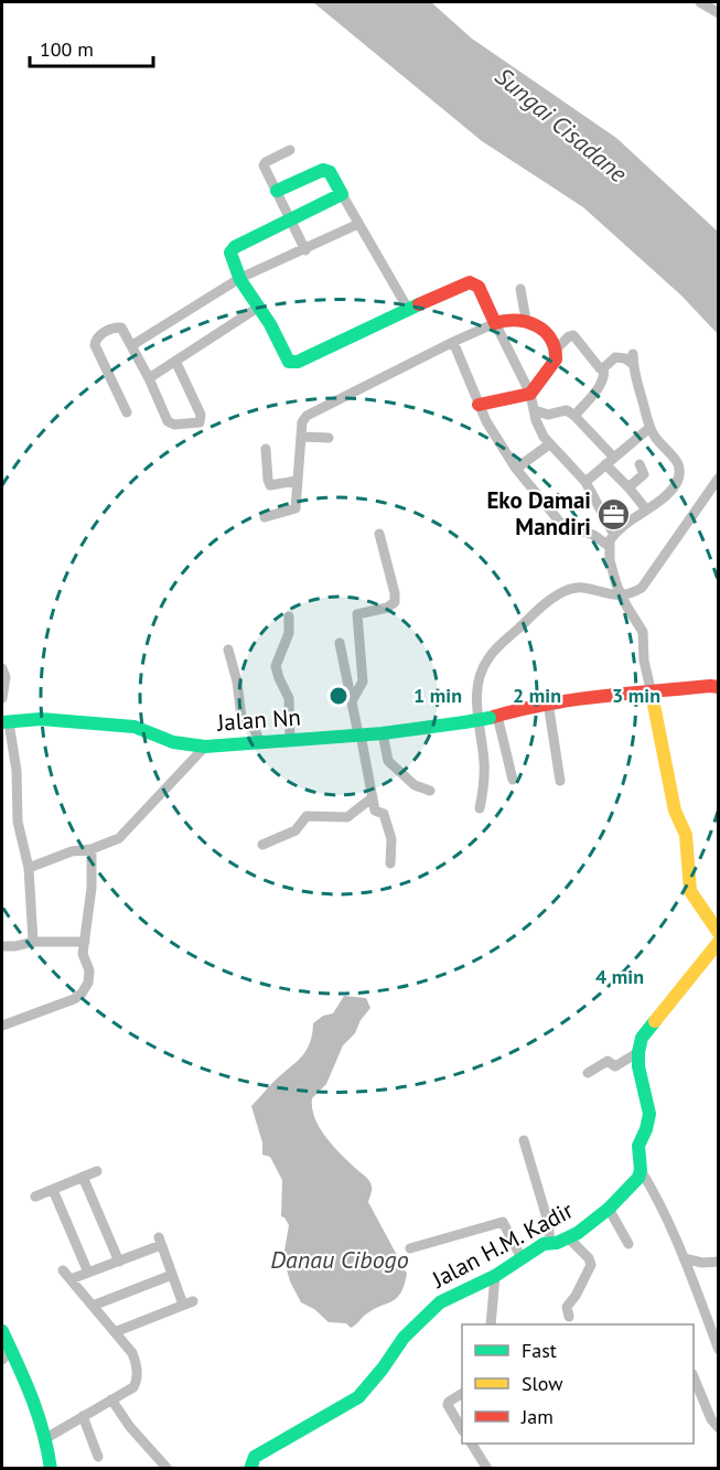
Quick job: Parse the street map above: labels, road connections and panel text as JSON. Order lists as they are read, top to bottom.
{
  "streets": {
    "street": ["Jalan Nn", "Jalan H.M. Kadir"]
  },
  "water": ["Sungai Cisadane", "Danau Cibogo"],
  "places": {
    "office": ["Eko Damai Mandiri"]
  },
  "legend": ["Fast", "Slow", "Jam"],
  "scale_bar": "100 m",
  "rings": [
    "1 min",
    "2 min",
    "3 min",
    "4 min"
  ]
}
